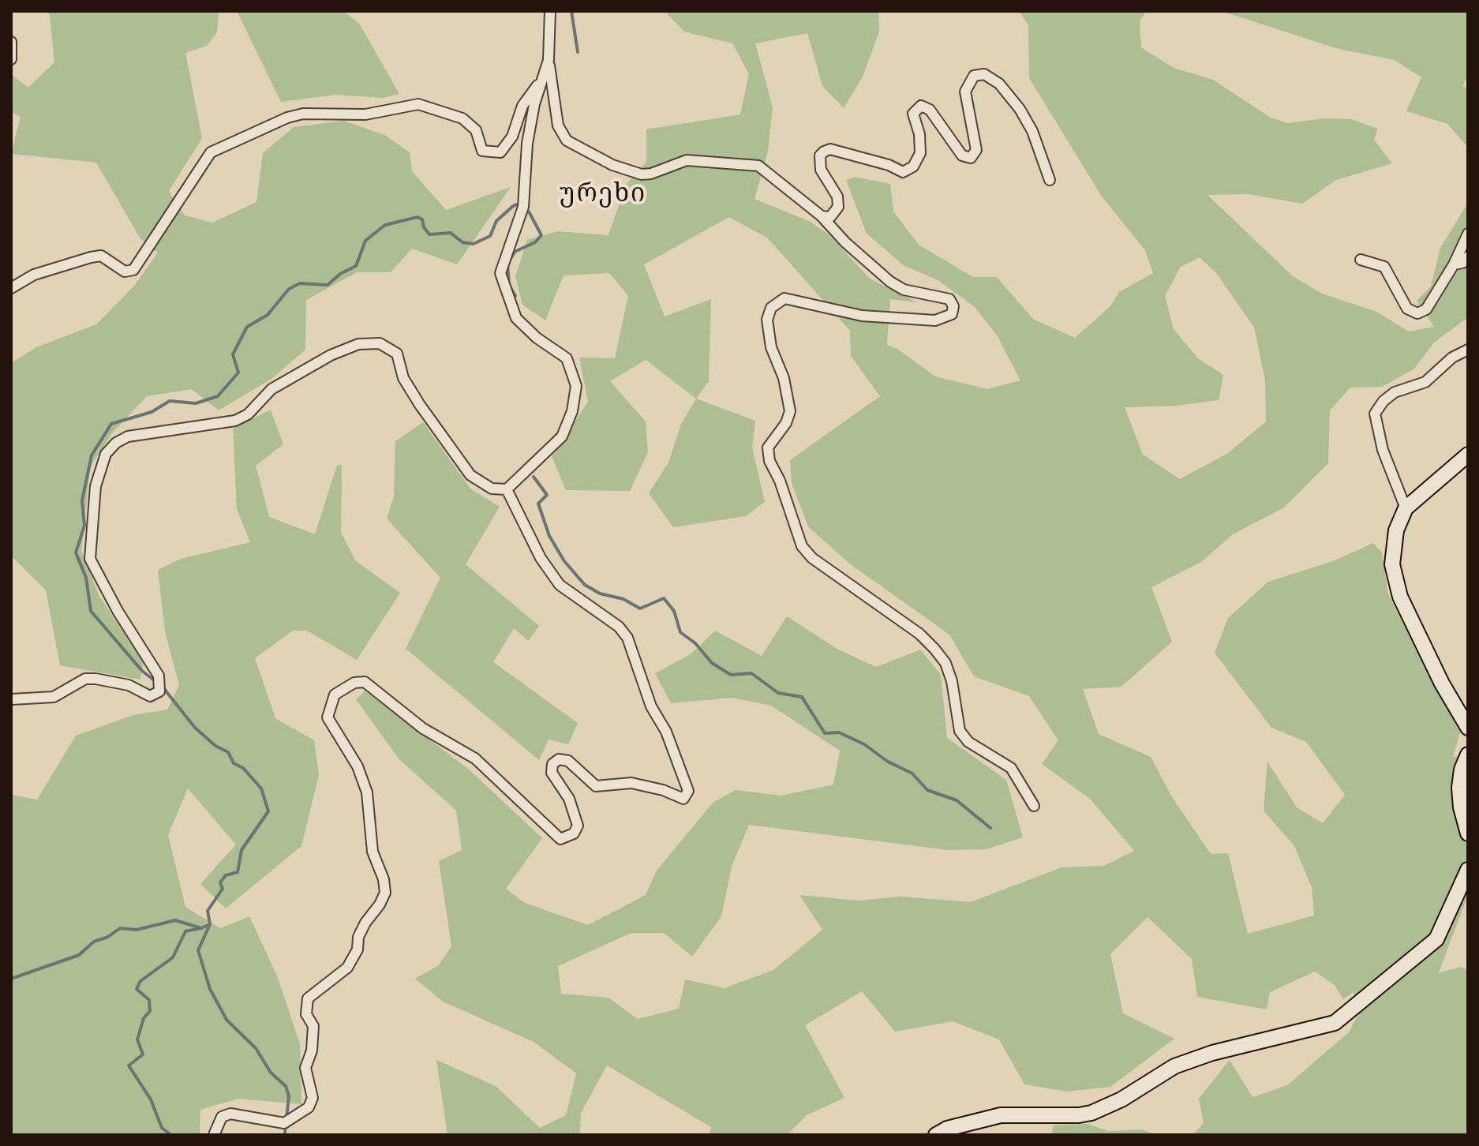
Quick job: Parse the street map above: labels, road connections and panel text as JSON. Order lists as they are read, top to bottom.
{
  "districts": ["ურეხი"]
}
